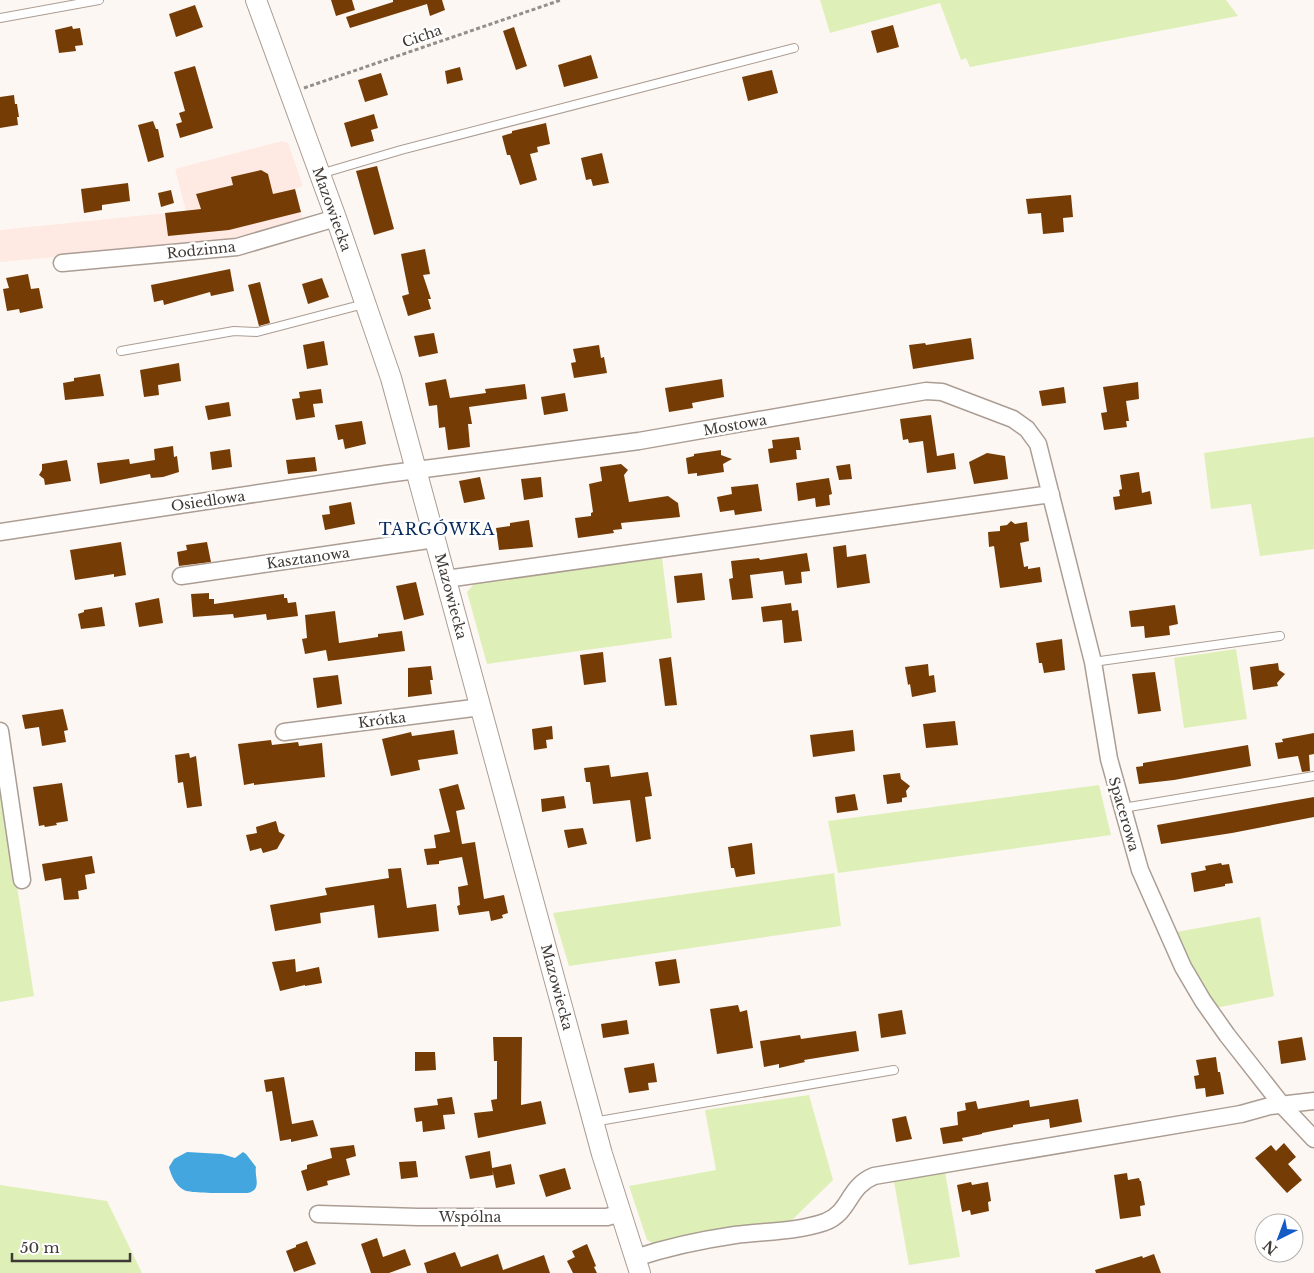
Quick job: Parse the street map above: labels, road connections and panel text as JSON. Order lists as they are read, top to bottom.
{
  "streets": {
    "street": [
      "Mazowiecka",
      "Rodzinna",
      "Mostowa",
      "Osiedlowa",
      "Kasztanowa",
      "Krótka",
      "Spacerowa",
      "Wspólna"
    ],
    "path": ["Cicha"]
  },
  "crossings": [
    ["Cicha", "Mazowiecka"],
    ["Mazowiecka", "Rodzinna"],
    ["Mazowiecka", "Mostowa"],
    ["Mazowiecka", "Osiedlowa"],
    ["Mazowiecka", "Kasztanowa"],
    ["Mazowiecka", "Krótka"],
    ["Mazowiecka", "Wspólna"],
    ["Mostowa", "Osiedlowa"],
    ["Mostowa", "Spacerowa"]
  ],
  "districts": ["TARGÓWKA"],
  "scale_bar": "50 m",
  "north": "bottom left"
}
